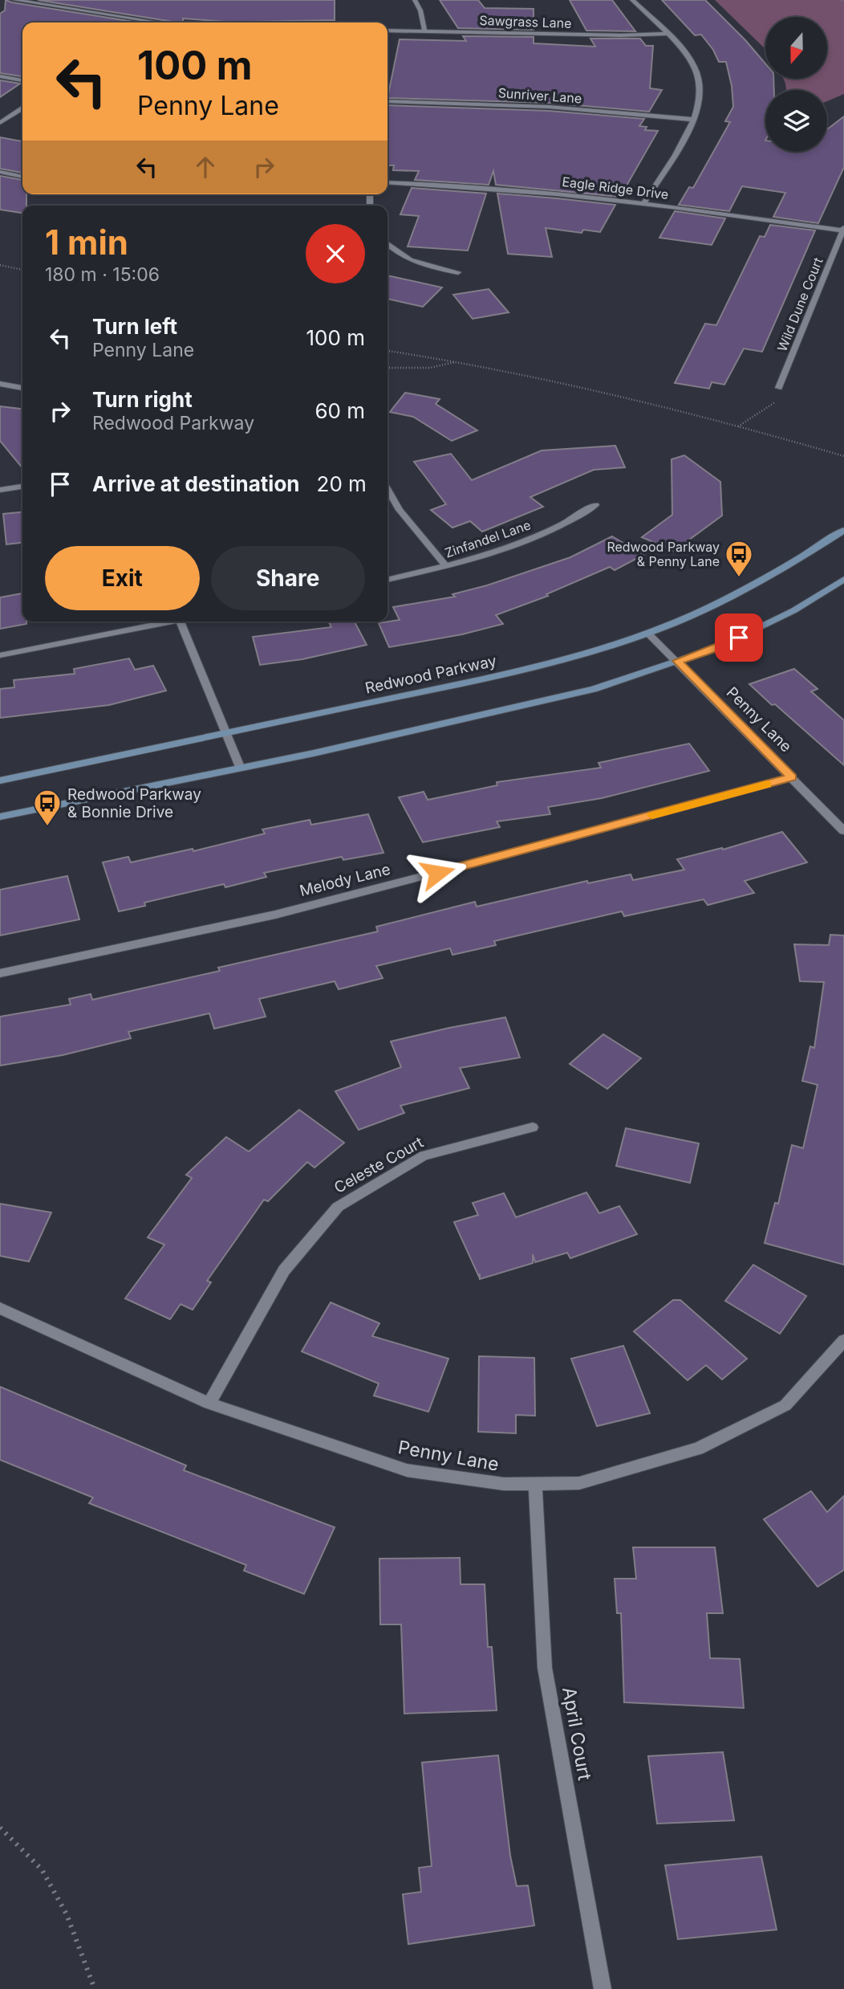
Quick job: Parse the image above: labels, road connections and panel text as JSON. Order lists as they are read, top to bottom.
{
  "streets": {
    "main road": ["Redwood Parkway"],
    "street": [
      "Sawgrass Lane",
      "Sunriver Lane",
      "Eagle Ridge Drive",
      "Wild Dune Court",
      "Zinfandel Lane",
      "Penny Lane",
      "Melody Lane",
      "Celeste Court",
      "April Court"
    ]
  },
  "crossings": [
    ["Eagle Ridge Drive", "Wild Dune Court"],
    ["Redwood Parkway", "Penny Lane"],
    ["Penny Lane", "Melody Lane"],
    ["Penny Lane", "Celeste Court"],
    ["Penny Lane", "April Court"]
  ],
  "places": {
    "bus stop": ["Redwood Parkway & Penny Lane", "Redwood Parkway & Bonnie Drive"]
  },
  "north": "bottom",
  "page": {
    "turn": ["100 m", "Penny Lane"],
    "heading": ["1 min", "180 m · 15:06"],
    "list": [
      {
        "name": "Turn left",
        "note": "Penny Lane",
        "value": "100 m"
      },
      {
        "name": "Turn right",
        "note": "Redwood Parkway",
        "value": "60 m"
      },
      {
        "name": "Arrive at destination",
        "value": "20 m"
      }
    ],
    "buttons": ["Exit", "Share"]
  }
}
